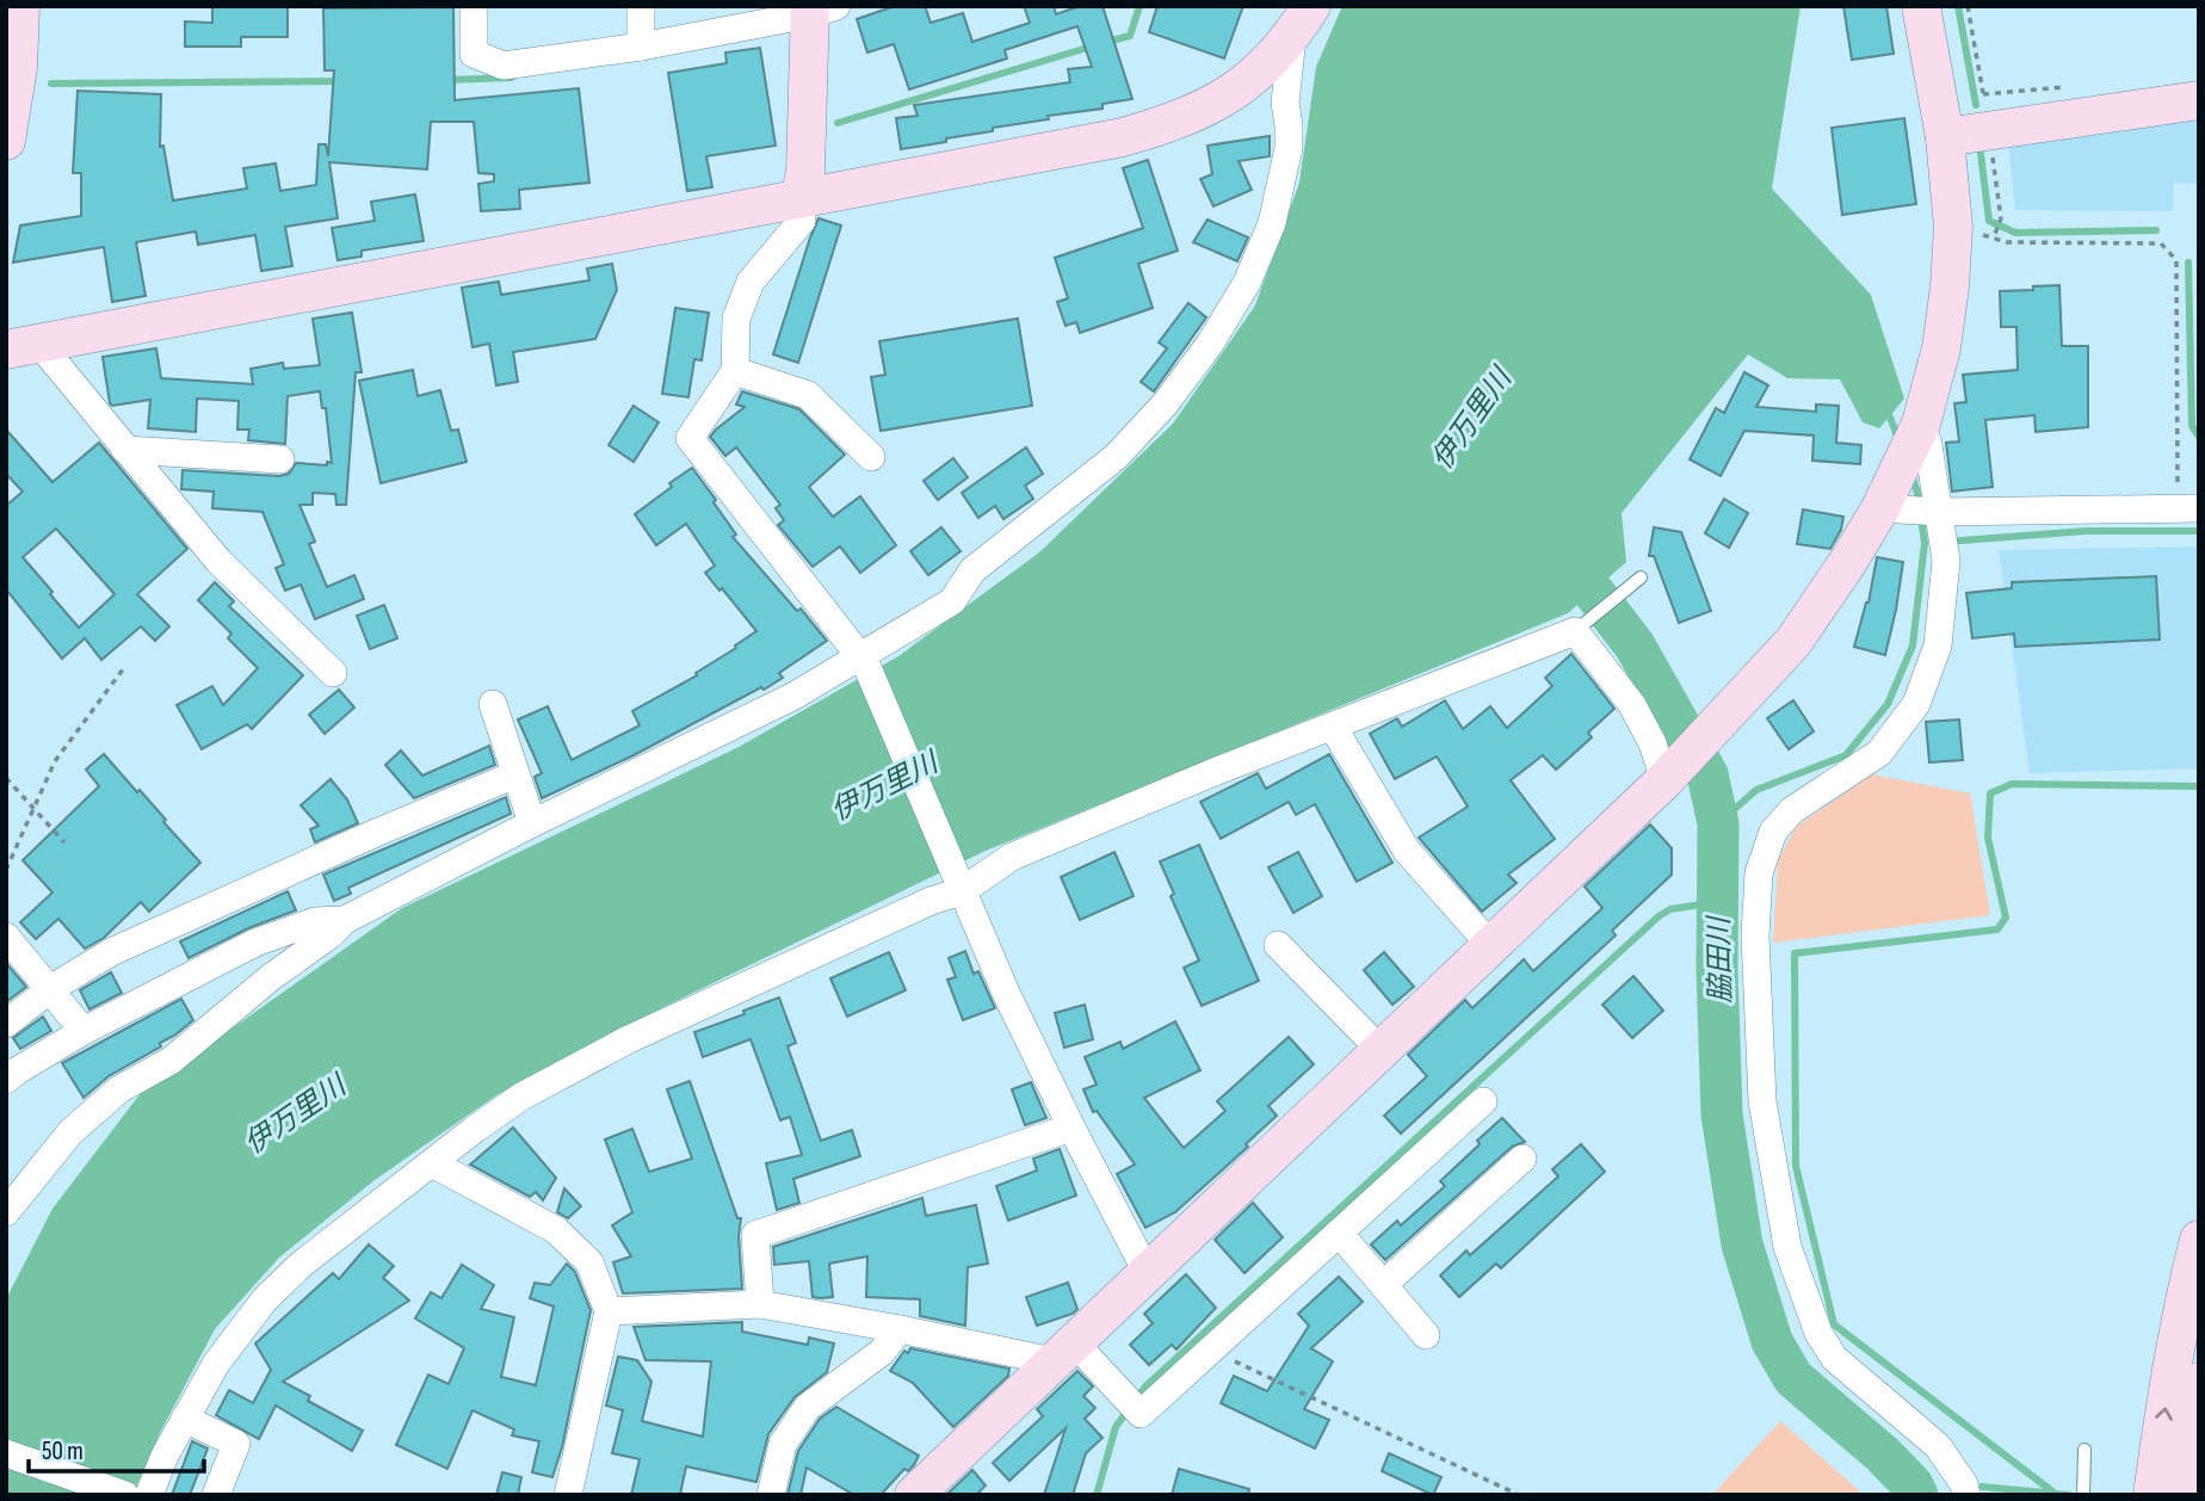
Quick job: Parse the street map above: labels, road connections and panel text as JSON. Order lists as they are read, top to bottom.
{
  "water": ["伊万里川", "脇田川"],
  "scale_bar": "50 m"
}
